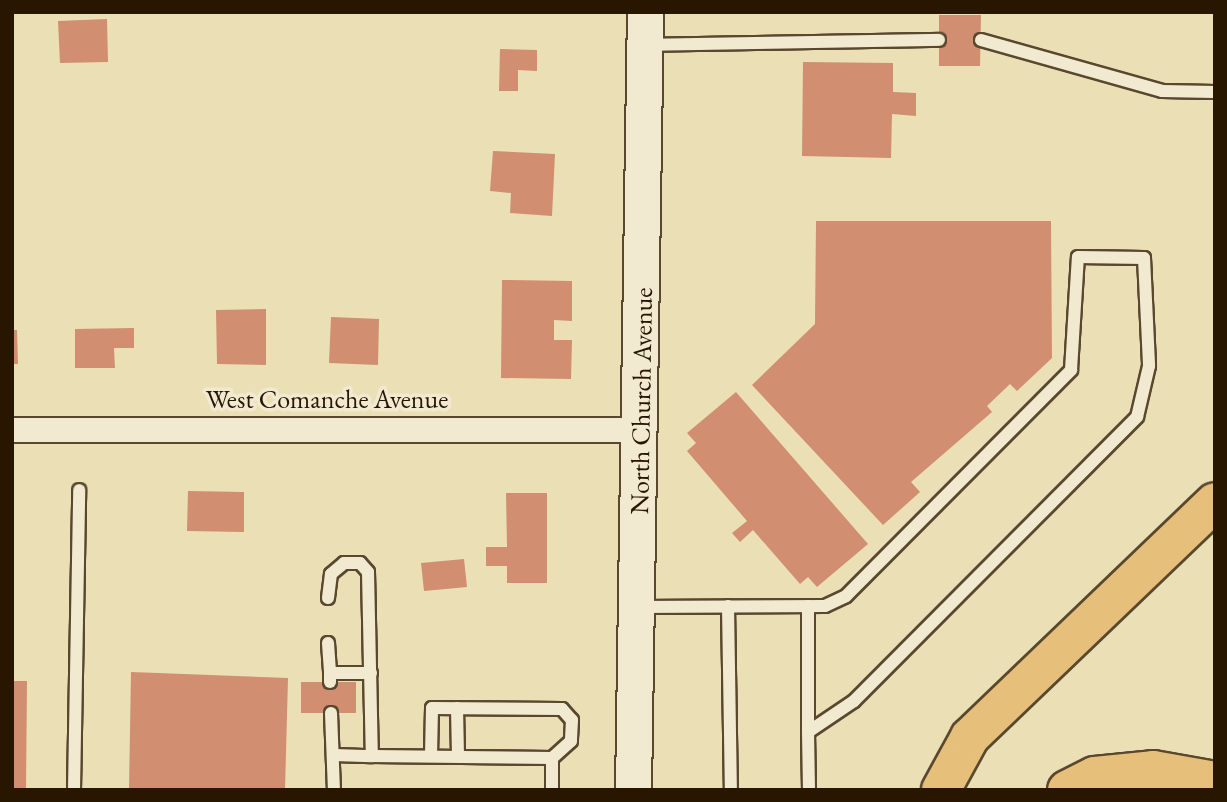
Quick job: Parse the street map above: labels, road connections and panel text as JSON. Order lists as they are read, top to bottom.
{
  "streets": {
    "street": ["West Comanche Avenue", "North Church Avenue"]
  },
  "crossings": [
    ["West Comanche Avenue", "North Church Avenue"]
  ]
}
